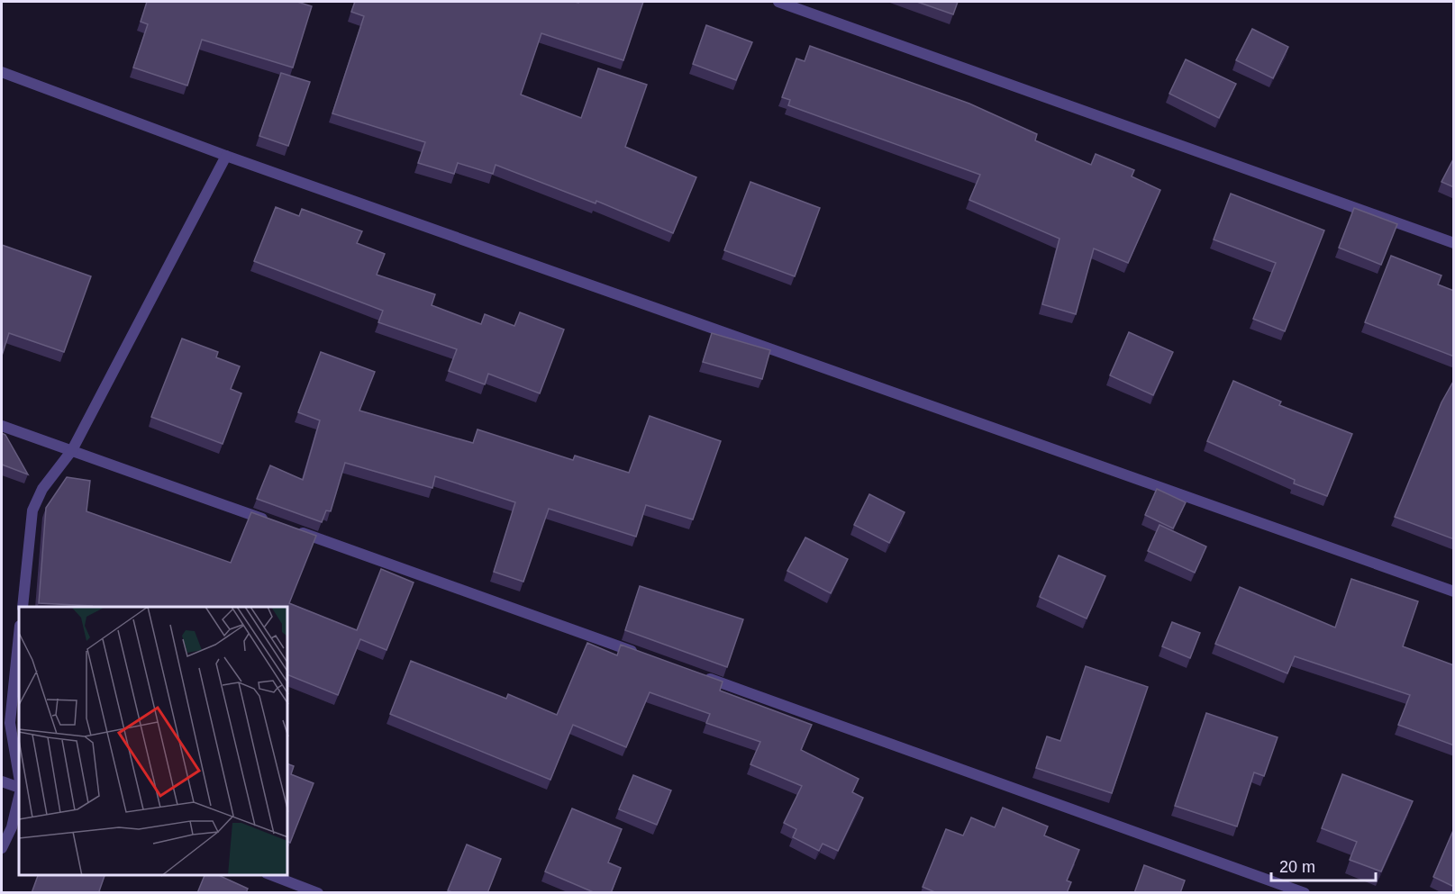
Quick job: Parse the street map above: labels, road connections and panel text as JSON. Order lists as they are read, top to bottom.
{
  "scale_bar": "20 m"
}
